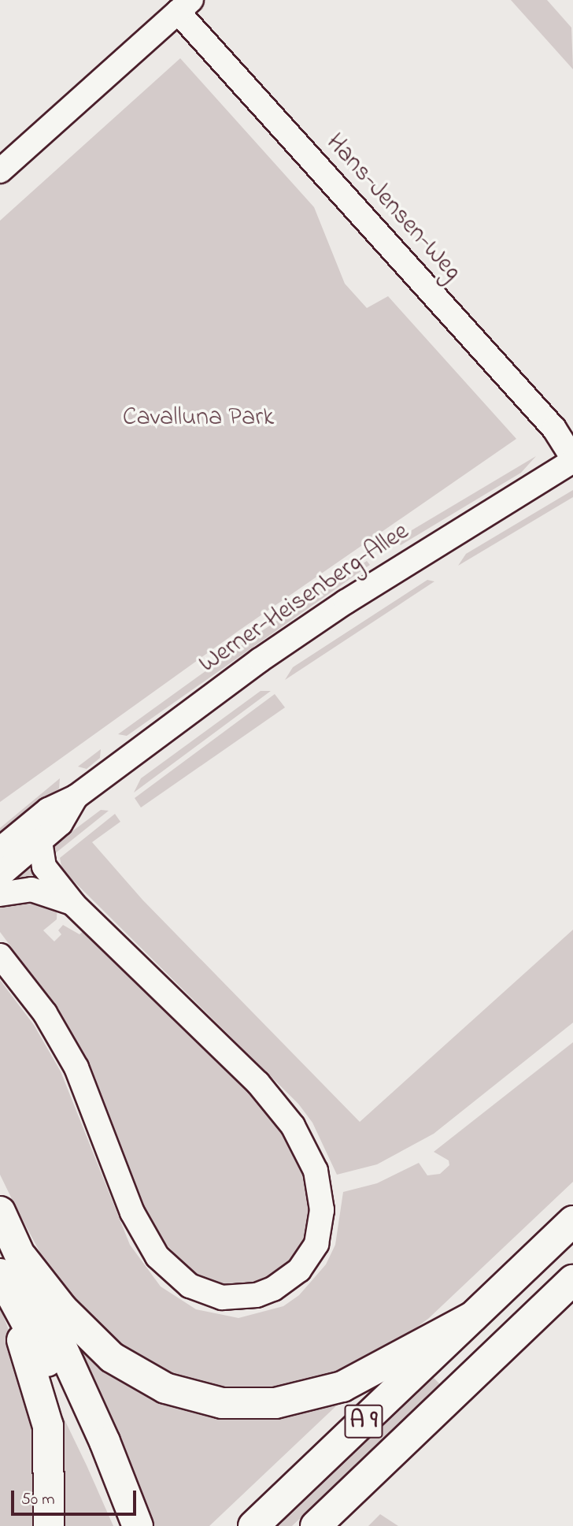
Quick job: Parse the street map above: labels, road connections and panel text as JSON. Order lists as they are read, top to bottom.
{
  "streets": {
    "highway": ["A 9"],
    "street": ["Hans-Jensen-Weg", "Werner-Heisenberg-Allee"]
  },
  "crossings": [
    ["Hans-Jensen-Weg", "Werner-Heisenberg-Allee"]
  ],
  "parks": ["Cavalluna Park"],
  "scale_bar": "50 m"
}
